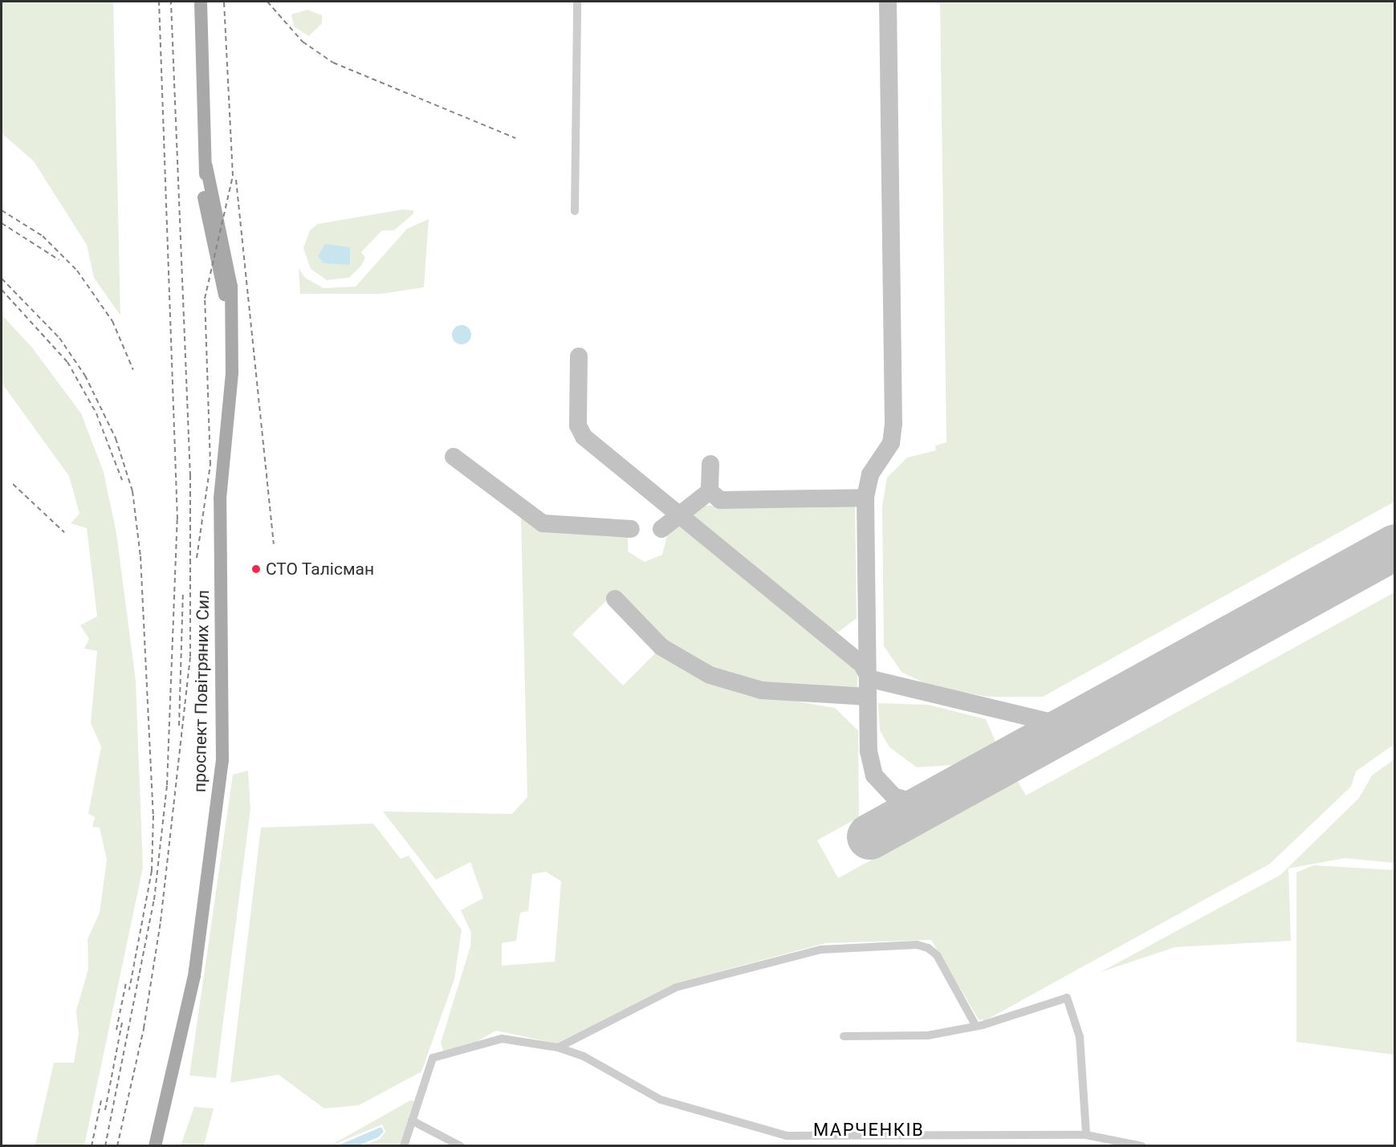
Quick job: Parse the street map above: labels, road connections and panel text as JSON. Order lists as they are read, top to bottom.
{
  "streets": {
    "main road": ["проспект Повітряних Сил"]
  },
  "districts": ["МАРЧЕНКІВ"],
  "places": ["СТО Талісман"]
}
